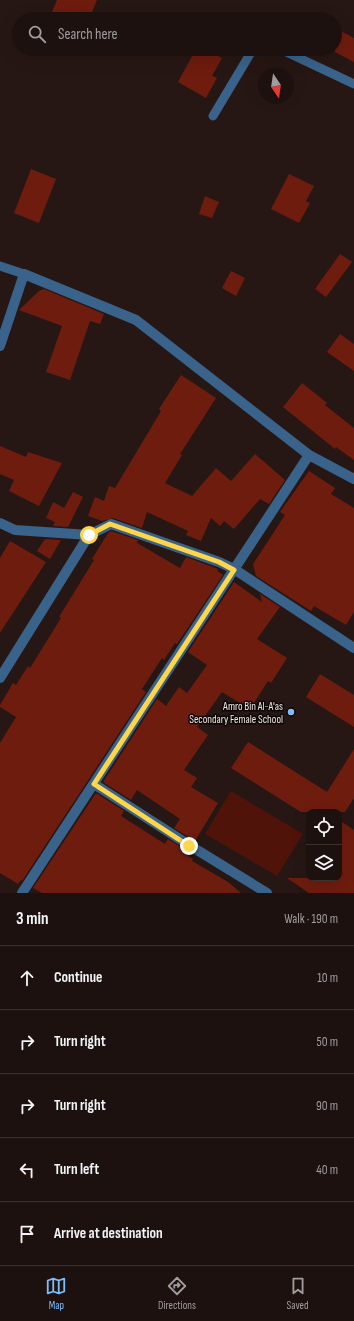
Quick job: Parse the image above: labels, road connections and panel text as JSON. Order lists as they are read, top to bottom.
{
  "places": ["Amro Bin Al-A'as Secondary Female School"],
  "north": "bottom",
  "page": {
    "search": "Search here",
    "heading": ["3 min", "Walk · 190 m"],
    "list": [
      ["Continue", "10 m"],
      ["Turn right", "50 m"],
      ["Turn right", "90 m"],
      ["Turn left", "40 m"],
      "Arrive at destination"
    ],
    "nav": ["Map", "Directions", "Saved"]
  }
}
